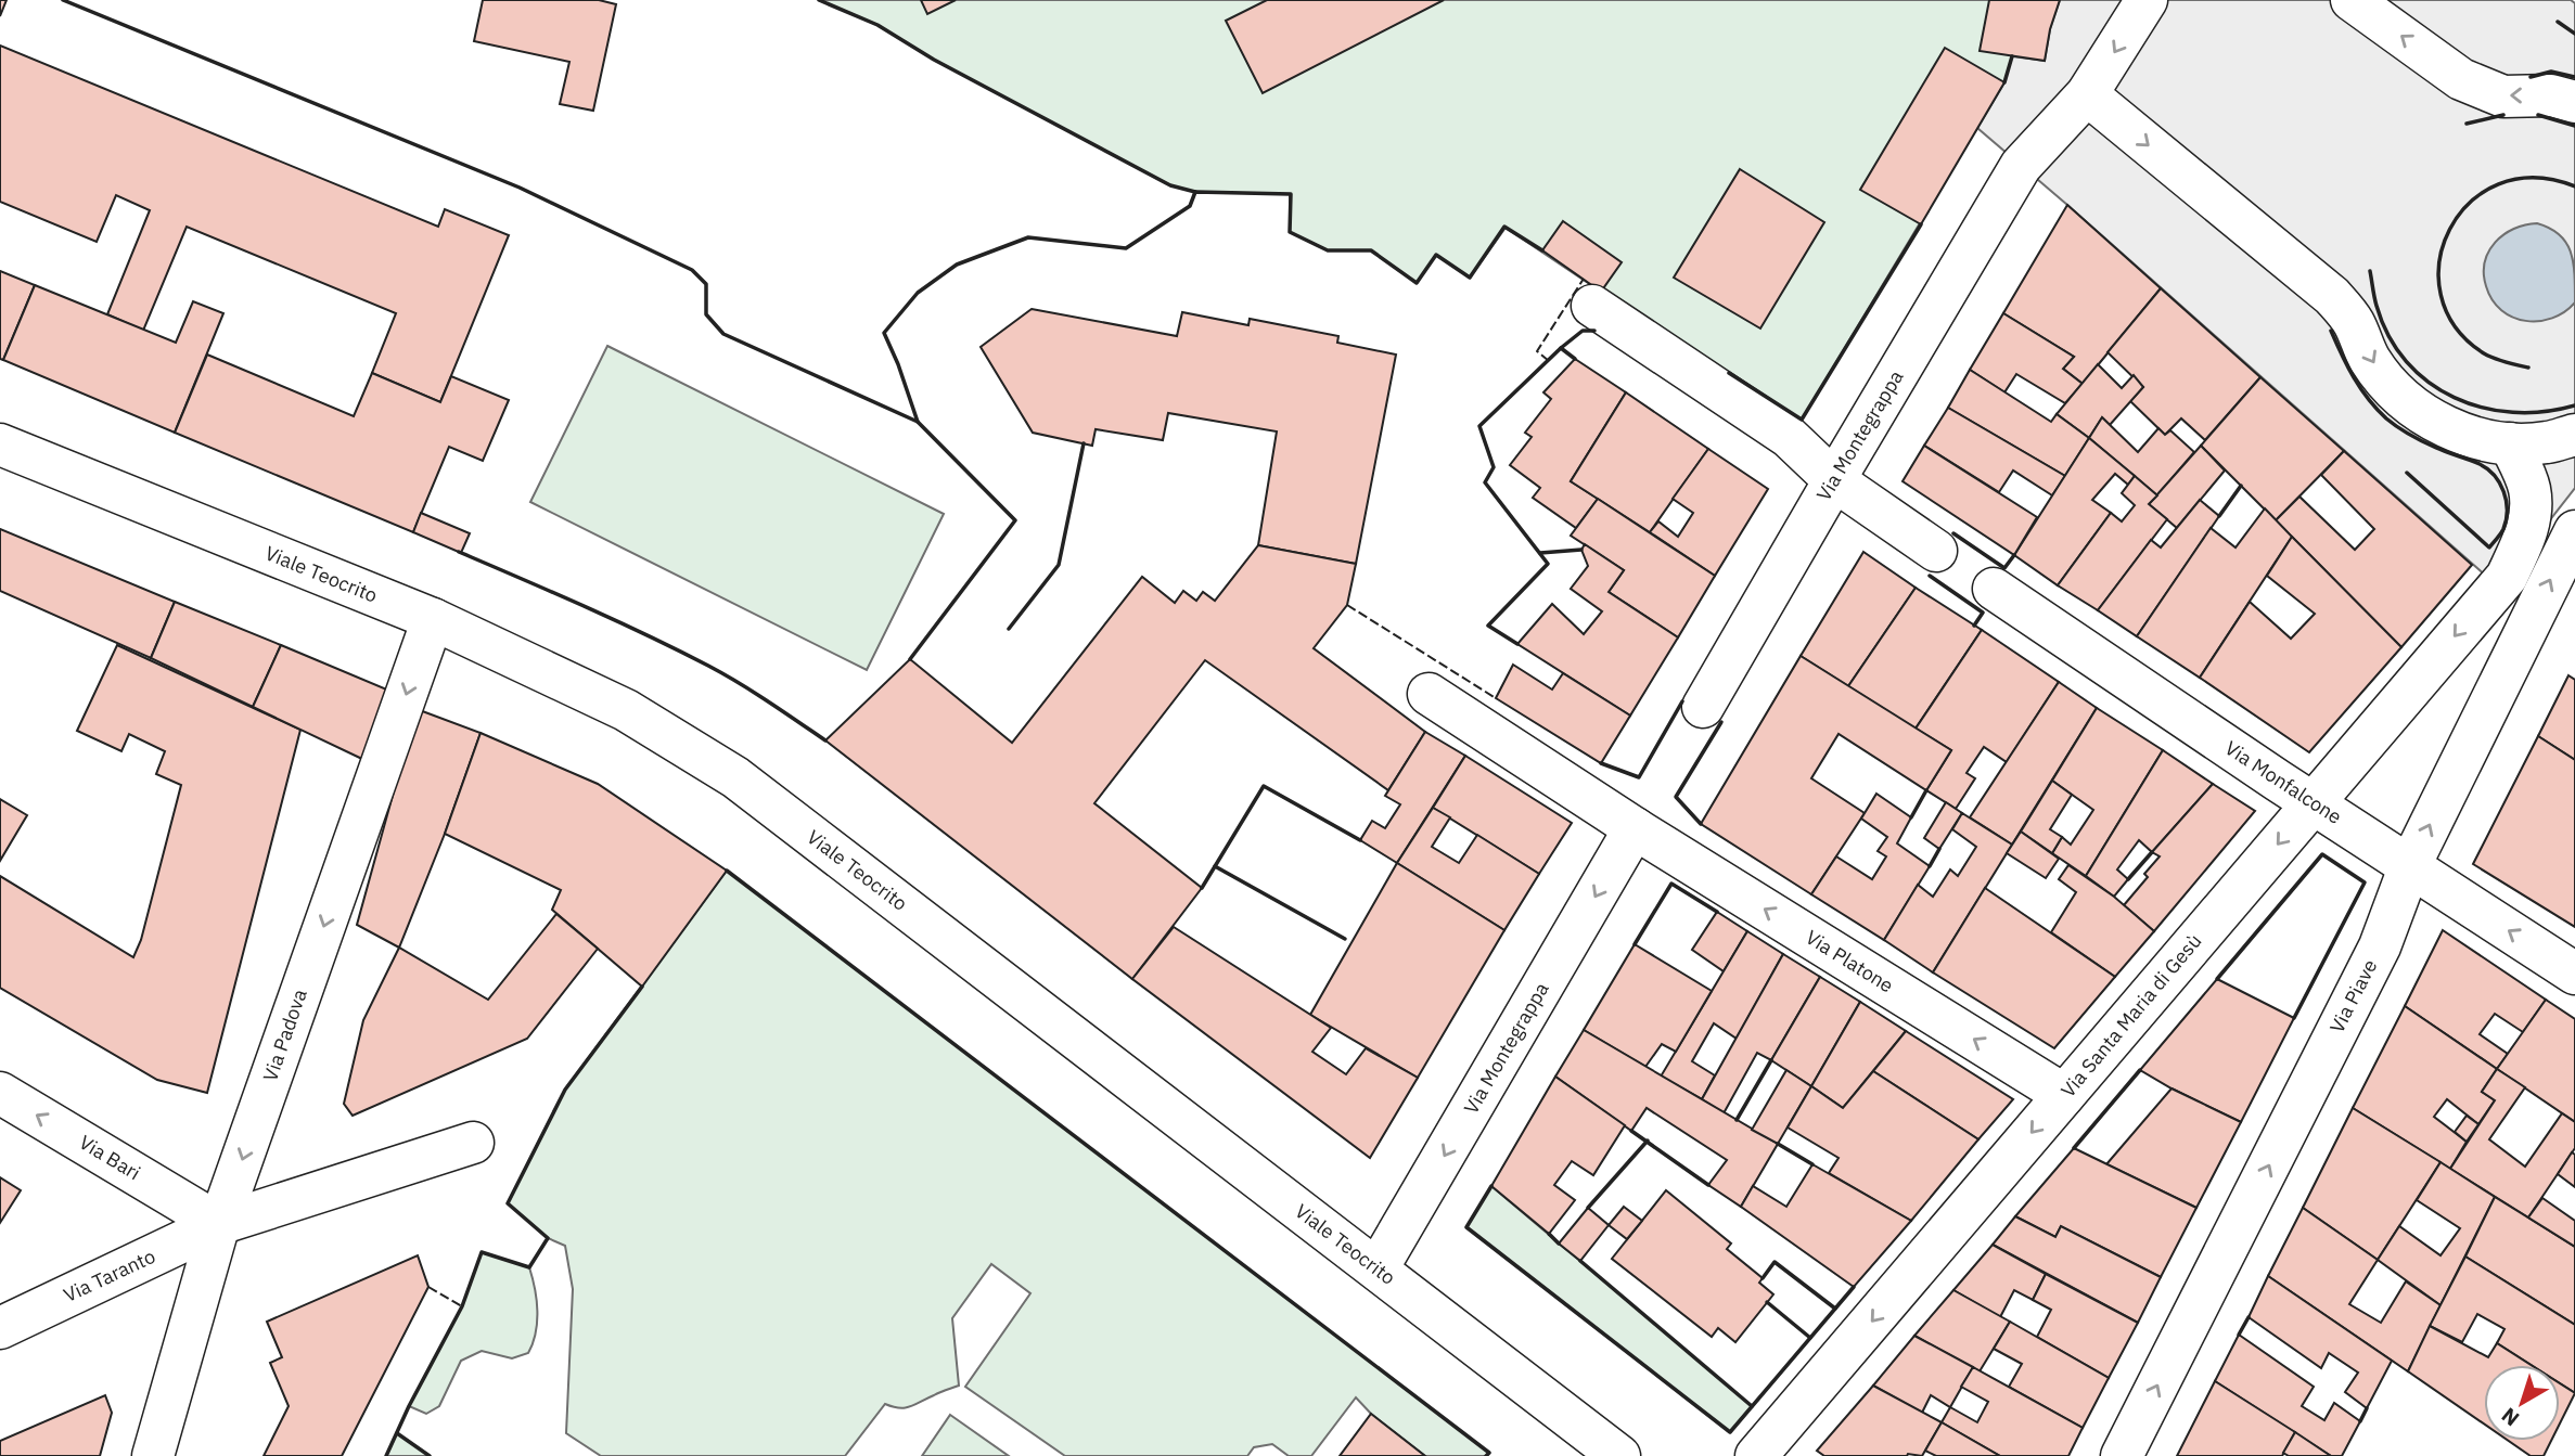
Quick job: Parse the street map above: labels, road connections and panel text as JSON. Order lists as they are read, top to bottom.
{
  "streets": {
    "street": [
      "Via Montegrappa",
      "Viale Teocrito",
      "Via Monfalcone",
      "Via Platone",
      "Via Piave",
      "Via Santa Maria di Gesù",
      "Via Padova",
      "Via Bari",
      "Via Taranto"
    ]
  },
  "crossings": [
    ["Via Montegrappa", "Viale Teocrito"],
    ["Via Montegrappa", "Via Platone"],
    ["Viale Teocrito", "Via Padova"],
    ["Via Monfalcone", "Via Piave"],
    ["Via Monfalcone", "Via Santa Maria di Gesù"],
    ["Via Platone", "Via Santa Maria di Gesù"],
    ["Via Padova", "Via Bari"],
    ["Via Padova", "Via Taranto"],
    ["Via Bari", "Via Taranto"]
  ],
  "one_way": [
    "Via Montegrappa",
    "Via Platone",
    "Via Piave",
    "Via Santa Maria di Gesù",
    "Via Padova",
    "Via Bari"
  ],
  "north": "bottom left"
}
